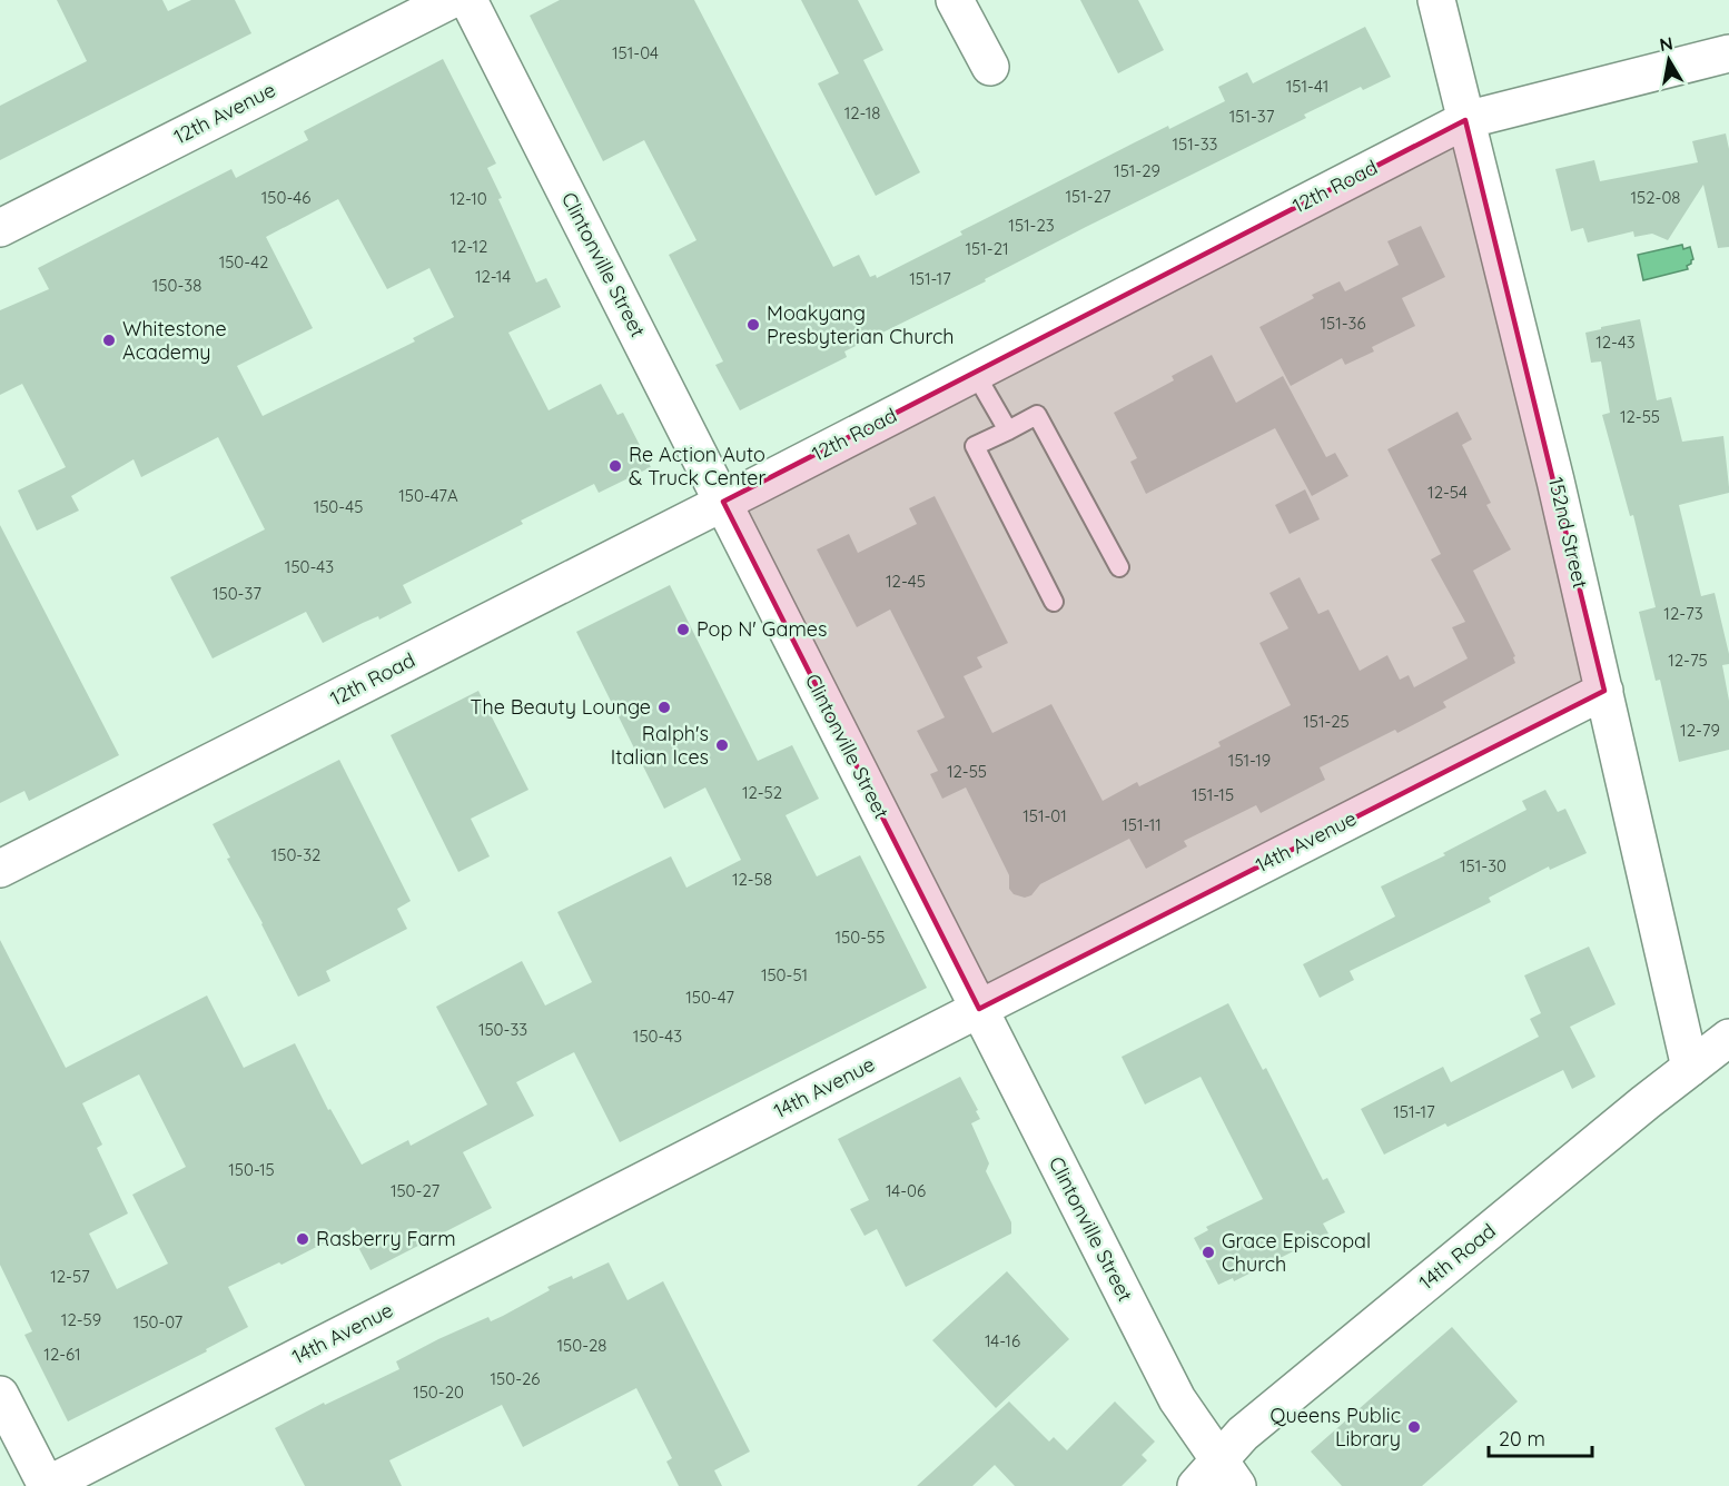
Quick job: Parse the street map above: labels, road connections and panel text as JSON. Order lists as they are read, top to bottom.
{
  "streets": {
    "street": [
      "12th Avenue",
      "12th Road",
      "Clintonville Street",
      "152nd Street",
      "14th Avenue",
      "14th Road"
    ]
  },
  "crossings": [
    ["12th Road", "Clintonville Street"],
    ["12th Road", "152nd Street"],
    ["Clintonville Street", "14th Avenue"],
    ["Clintonville Street", "14th Road"],
    ["152nd Street", "14th Avenue"],
    ["152nd Street", "14th Road"]
  ],
  "places": [
    "Moakyang Presbyterian Church",
    "Whitestone Academy",
    "Re Action Auto & Truck Center",
    "Pop N' Games",
    "The Beauty Lounge",
    "Ralph's Italian Ices",
    "Rasberry Farm",
    "Grace Episcopal Church",
    "Queens Public Library"
  ],
  "house_numbers": [
    "151-04",
    "151-41",
    "12-18",
    "151-37",
    "151-33",
    "151-29",
    "151-27",
    "150-46",
    "152-08",
    "12-10",
    "151-23",
    "12-12",
    "151-21",
    "150-42",
    "12-14",
    "151-17",
    "150-38",
    "151-36",
    "12-43",
    "12-55",
    "12-54",
    "150-47A",
    "150-45",
    "150-43",
    "12-45",
    "150-37",
    "12-73",
    "12-75",
    "151-25",
    "12-79",
    "151-19",
    "12-55",
    "12-52",
    "151-15",
    "151-01",
    "151-11",
    "150-32",
    "151-30",
    "12-58",
    "150-55",
    "150-51",
    "150-47",
    "150-33",
    "150-43",
    "151-17",
    "150-15",
    "150-27",
    "14-06",
    "12-57",
    "12-59",
    "150-07",
    "14-16",
    "150-28",
    "12-61",
    "150-26",
    "150-20"
  ],
  "scale_bar": "20 m",
  "north": "top"
}
